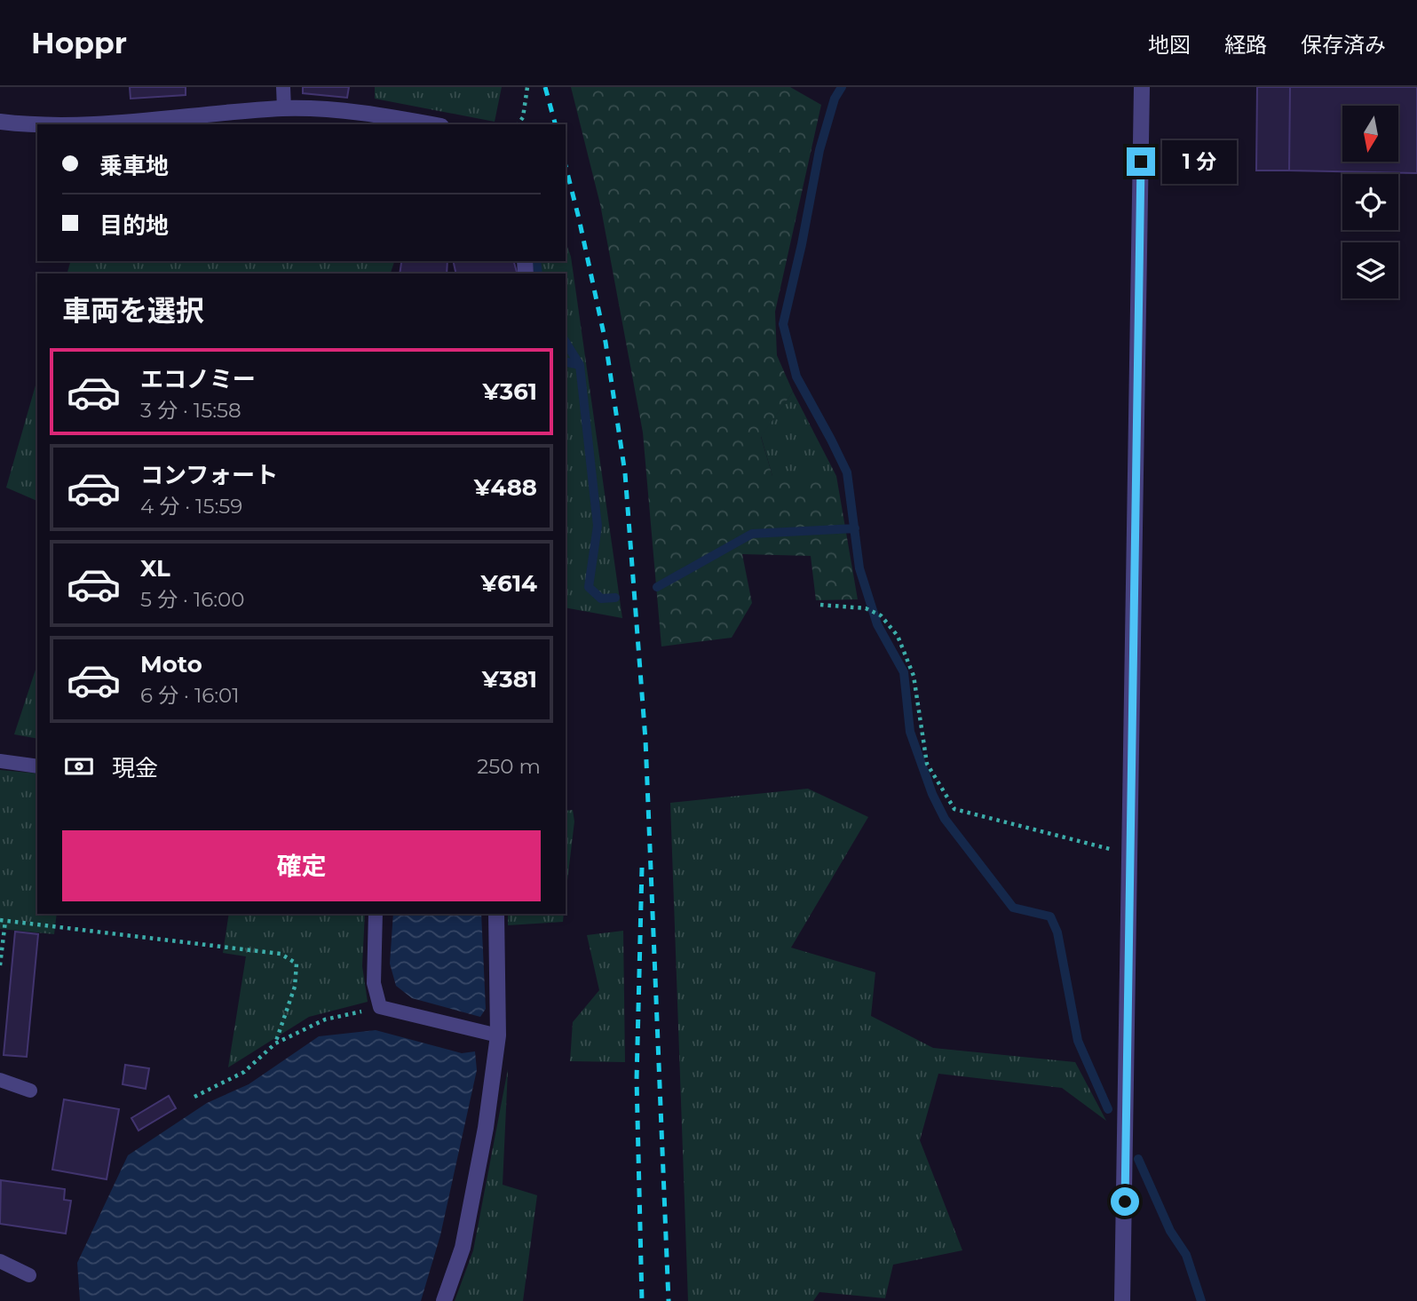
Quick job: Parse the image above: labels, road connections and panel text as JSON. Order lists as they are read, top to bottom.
{
  "north": "bottom",
  "page": {
    "header": "Hoppr",
    "nav": ["地図", "経路", "保存済み"],
    "banner": ["乗車地", "目的地"],
    "bubble": "1 分",
    "heading": "車両を選択",
    "list": [
      {
        "name": "エコノミー",
        "note": "3 分 · 15:58",
        "value": "¥361"
      },
      {
        "name": "コンフォート",
        "note": "4 分 · 15:59",
        "value": "¥488"
      },
      {
        "name": "XL",
        "note": "5 分 · 16:00",
        "value": "¥614"
      },
      {
        "name": "Moto",
        "note": "6 分 · 16:01",
        "value": "¥381"
      }
    ],
    "pay": ["現金", "250 m"],
    "buttons": "確定"
  }
}
